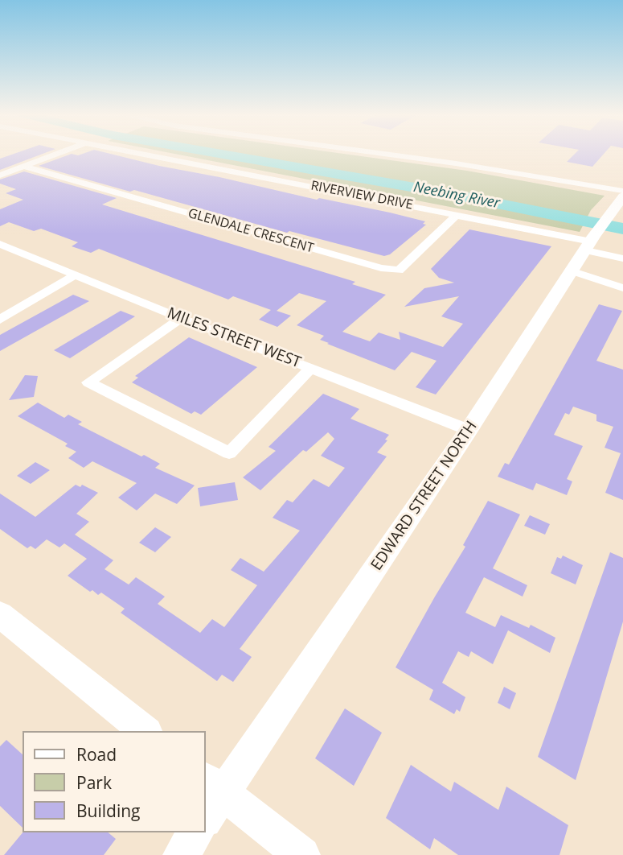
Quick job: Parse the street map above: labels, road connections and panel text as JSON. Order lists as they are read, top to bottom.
{
  "streets": {
    "main road": ["EDWARD STREET NORTH"],
    "street": ["RIVERVIEW DRIVE", "GLENDALE CRESCENT", "MILES STREET WEST"]
  },
  "crossings": [
    ["RIVERVIEW DRIVE", "GLENDALE CRESCENT"],
    ["RIVERVIEW DRIVE", "EDWARD STREET NORTH"],
    ["MILES STREET WEST", "EDWARD STREET NORTH"]
  ],
  "water": ["Neebing River"],
  "legend": ["Road", "Park", "Building"]
}
